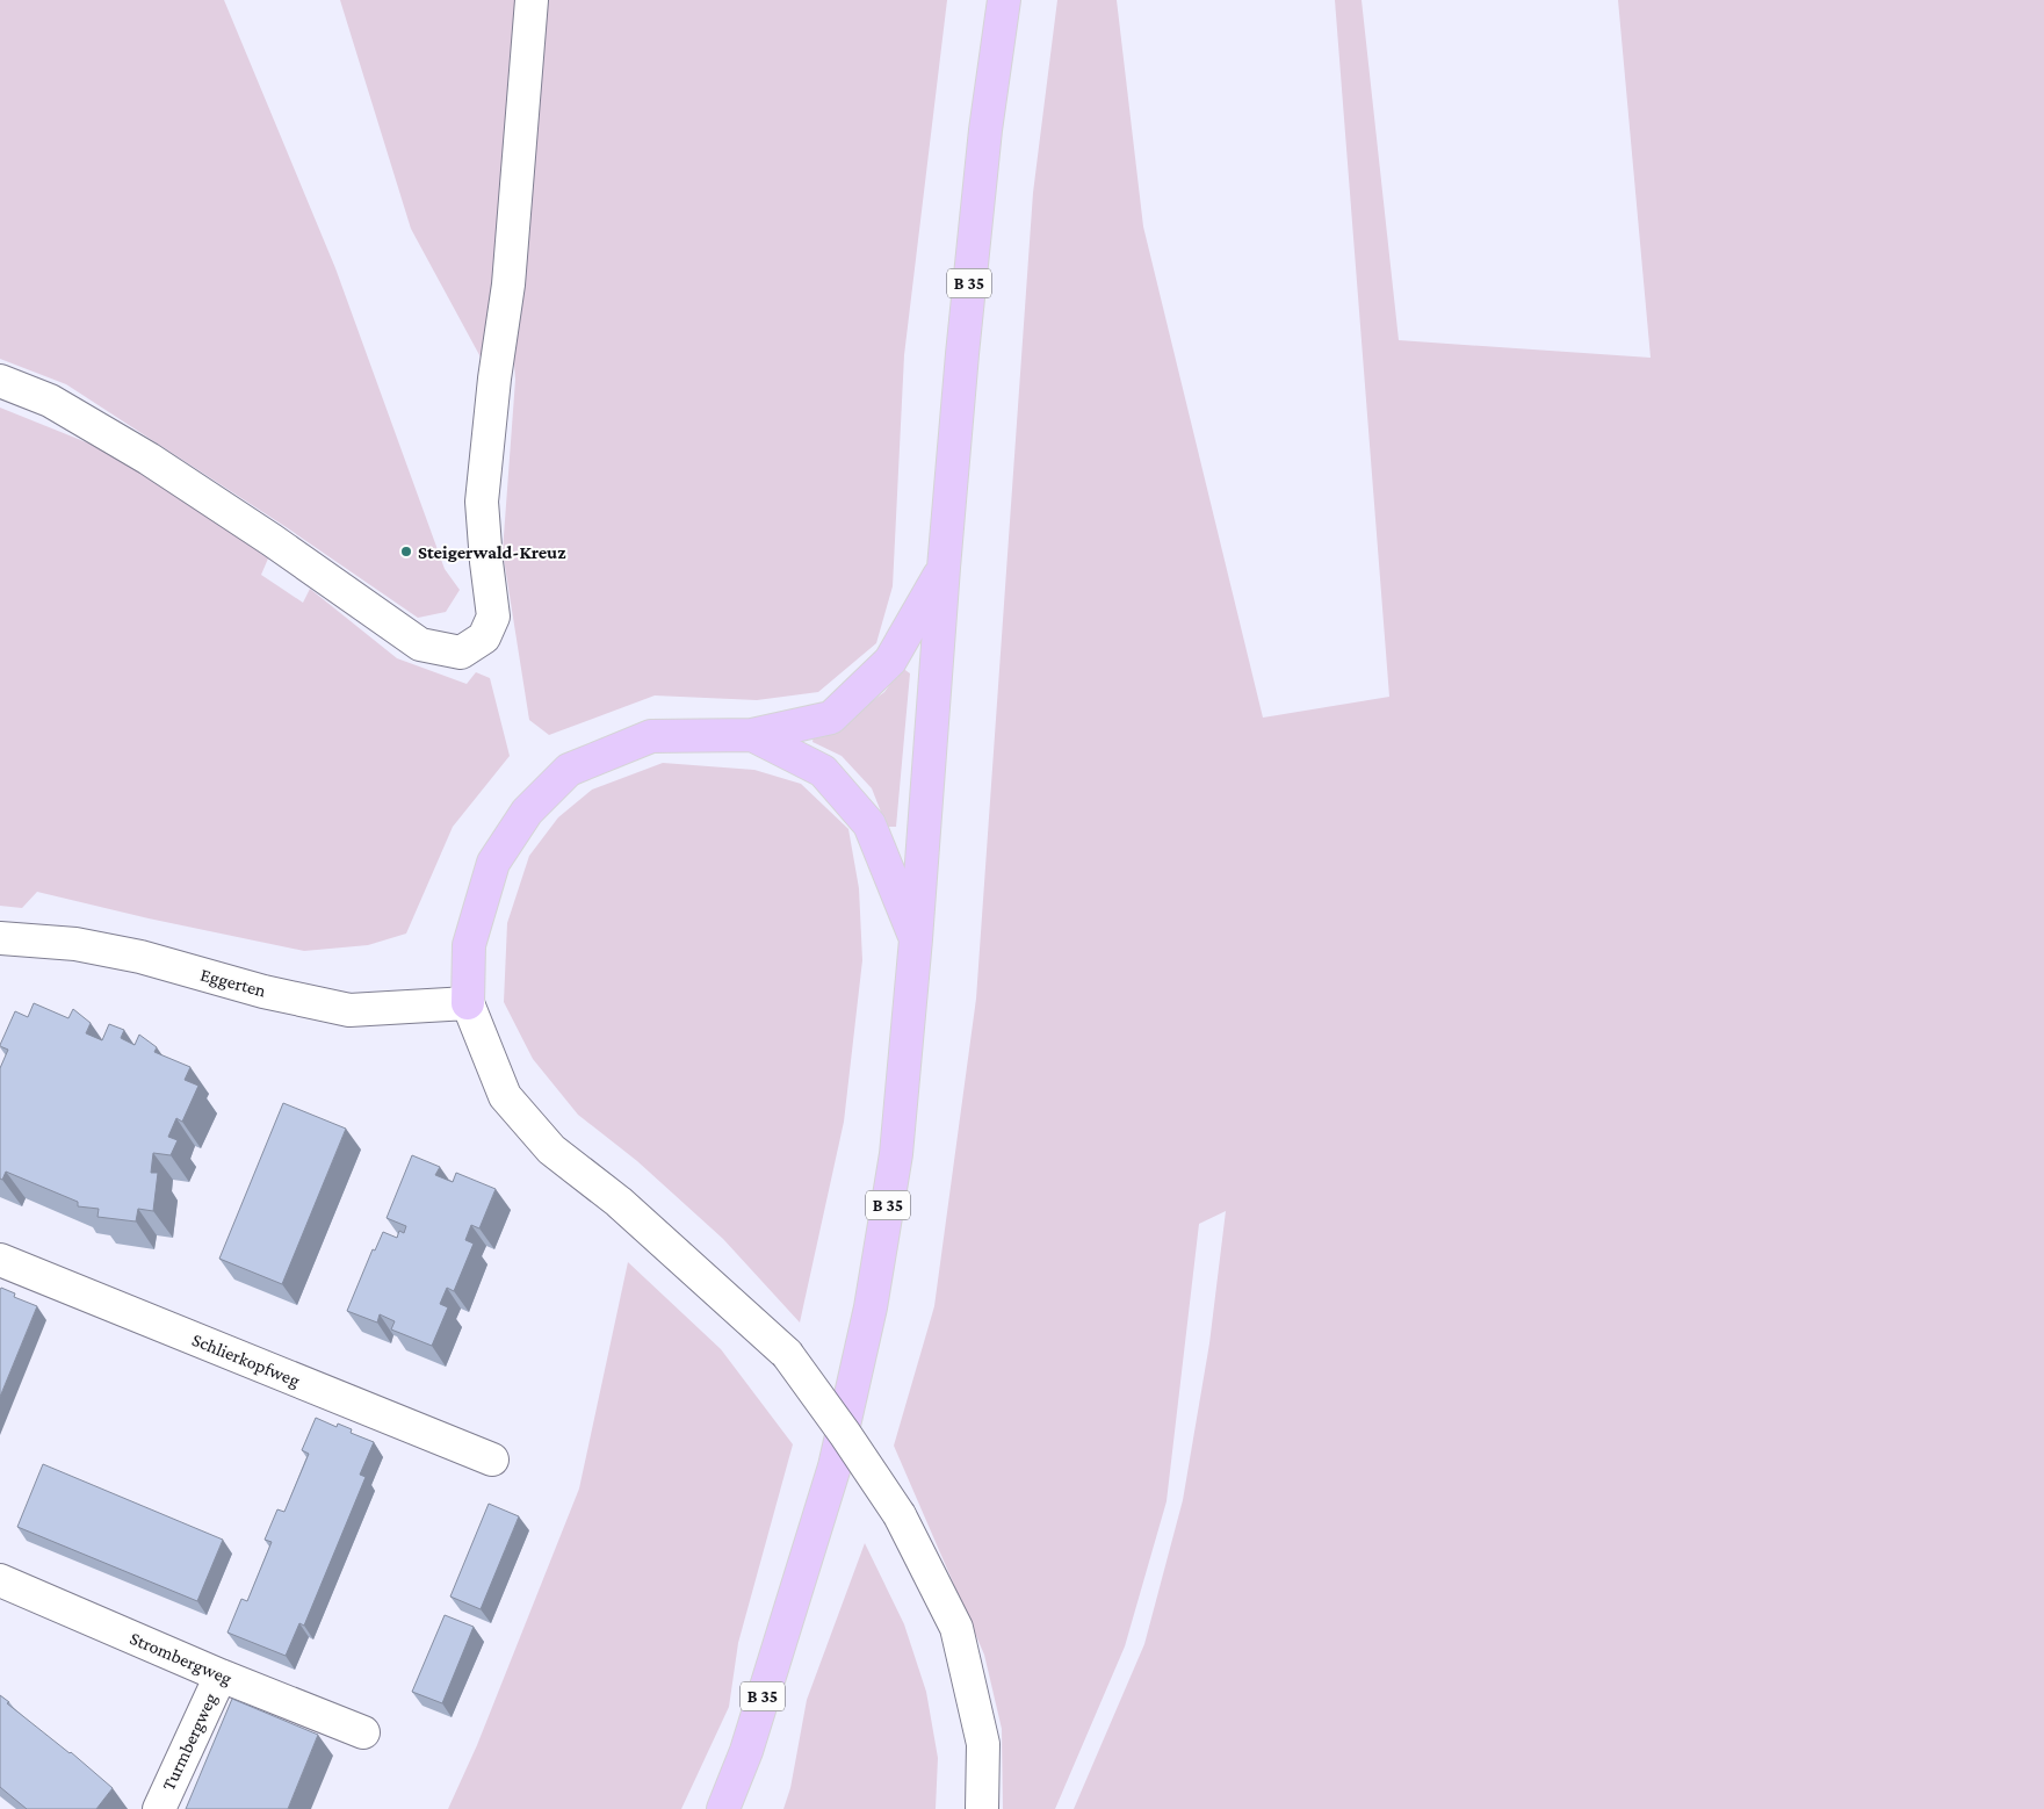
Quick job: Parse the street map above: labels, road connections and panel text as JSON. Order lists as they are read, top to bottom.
{
  "streets": {
    "main road": ["B 35"],
    "street": [
      "Eggerten",
      "Schlierkopfweg",
      "Strombergweg",
      "Turmbergweg"
    ]
  },
  "crossings": [
    ["Strombergweg", "Turmbergweg"]
  ],
  "places": ["Steigerwald-Kreuz"]
}
